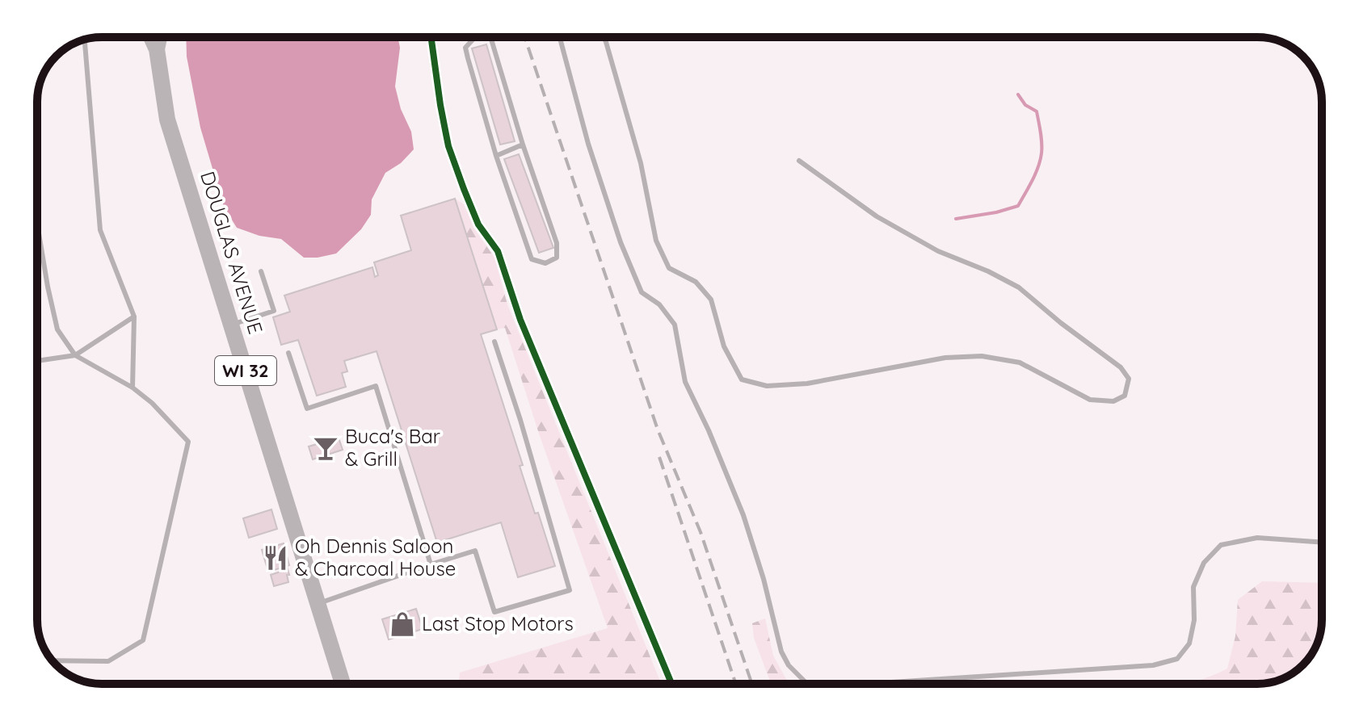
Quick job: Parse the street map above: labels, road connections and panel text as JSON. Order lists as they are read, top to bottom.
{
  "streets": {
    "main road": ["DOUGLAS AVENUE", "WI 32"]
  },
  "places": {
    "bar": ["Buca's Bar & Grill"],
    "restaurant": ["Oh Dennis Saloon & Charcoal House"],
    "shop": ["Last Stop Motors"]
  }
}
